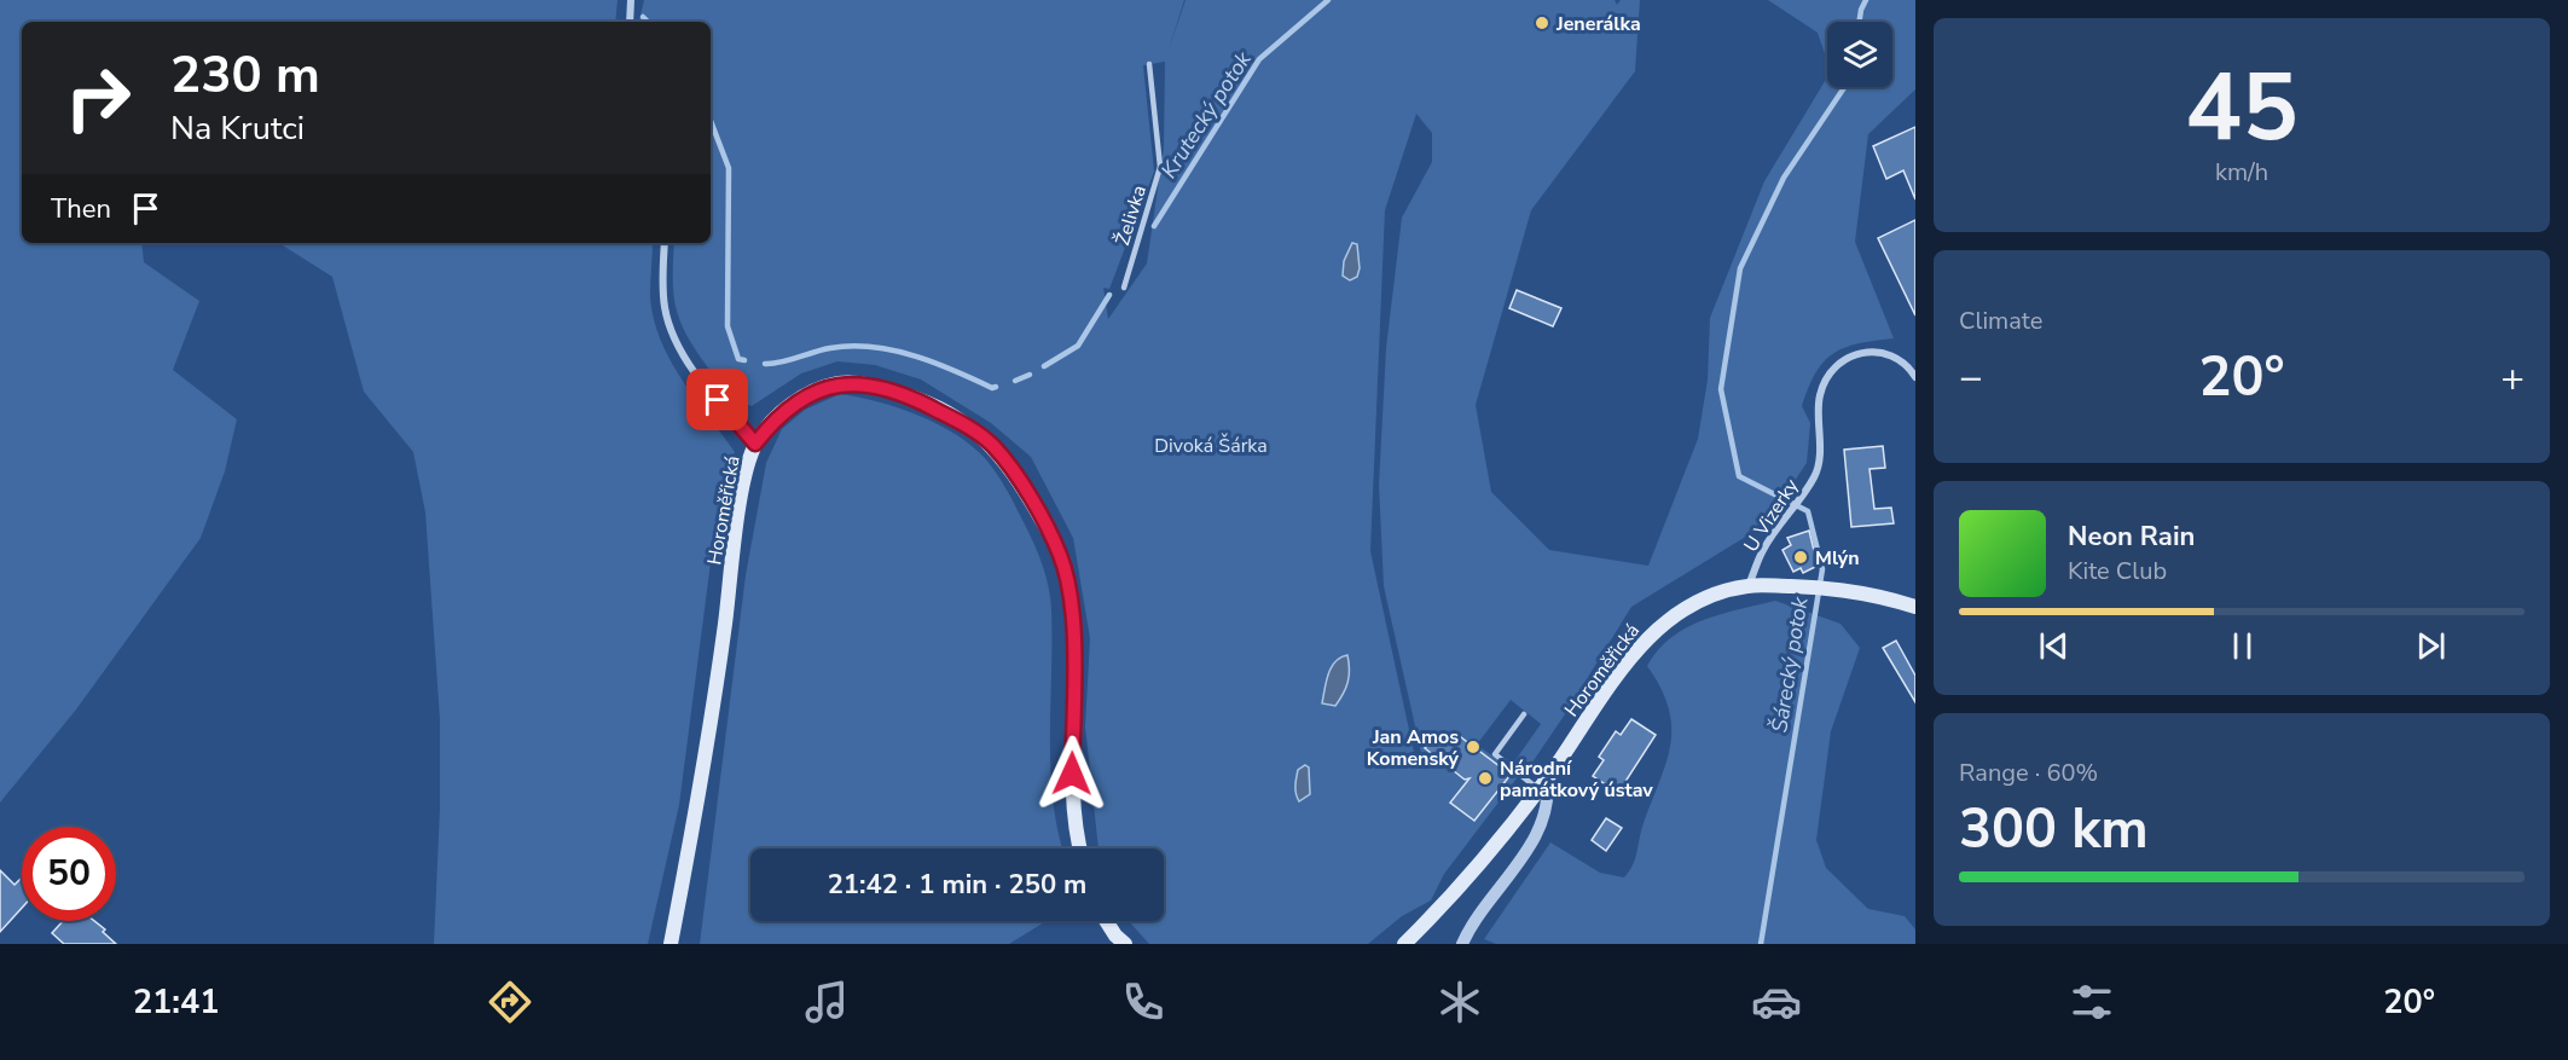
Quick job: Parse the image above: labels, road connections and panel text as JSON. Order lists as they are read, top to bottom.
{
  "streets": {
    "main road": ["Horoměřická"],
    "street": ["U Vizerky"],
    "lane": ["Želivka"]
  },
  "crossings": [
    ["Horoměřická", "U Vizerky"]
  ],
  "water": ["Krutecký potok", "Šárecký potok"],
  "parks": ["Divoká Šárka"],
  "places": [
    "Jenerálka",
    "Mlýn",
    "Jan Amos Komenský",
    "Národní památkový ústav"
  ],
  "page": {
    "tile": [
      ["45", "km/h"],
      "Climate",
      ["Range · 60%", "300 km"]
    ],
    "turn": ["230 m", "Na Krutci"],
    "then": "Then",
    "heat": ["−", "20°", "+"],
    "song": ["Neon Rain", "Kite Club"],
    "limit": "50",
    "trip": "21:42 · 1 min · 250 m",
    "tabs": ["21:41", "20°"]
  }
}
